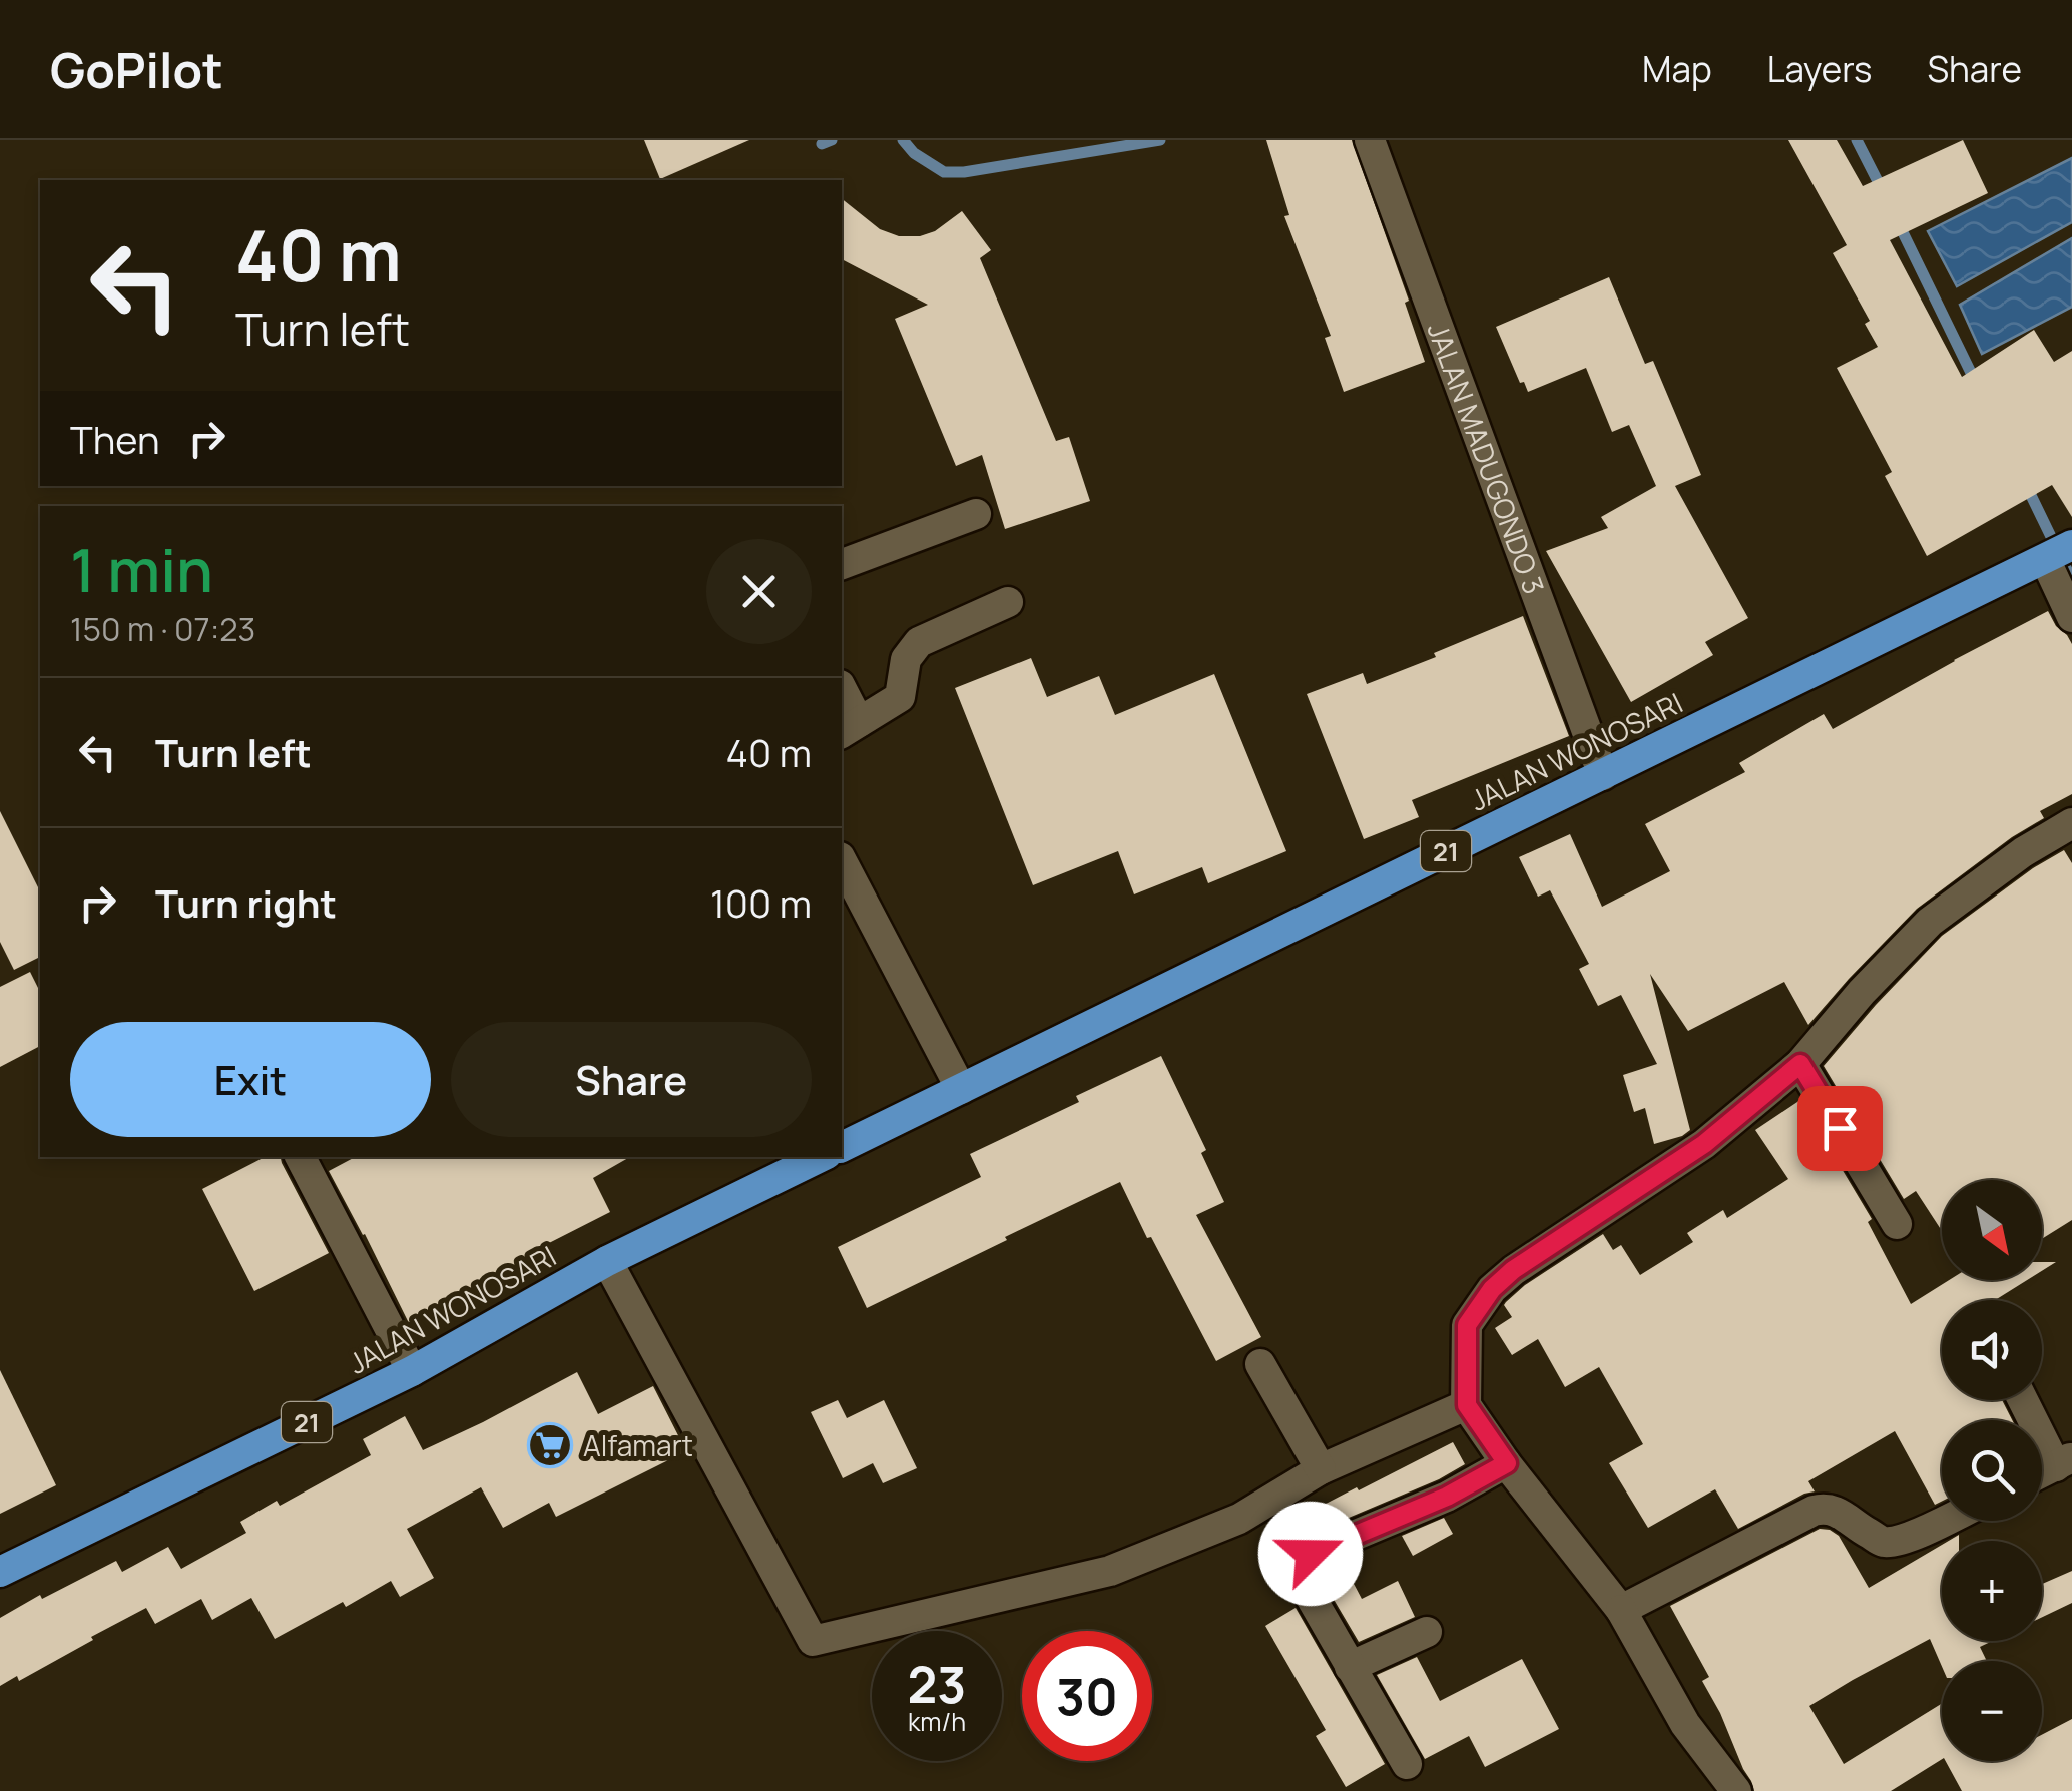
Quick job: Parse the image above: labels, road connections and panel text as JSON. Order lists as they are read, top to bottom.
{
  "streets": {
    "highway": ["JALAN WONOSARI", "21"],
    "street": ["JALAN MADUGONDO 3"]
  },
  "crossings": [
    ["JALAN MADUGONDO 3", "JALAN WONOSARI"]
  ],
  "places": {
    "supermarket": ["Alfamart"]
  },
  "north": "bottom right",
  "page": {
    "header": "GoPilot",
    "nav": ["Map", "Layers", "Share"],
    "turn": ["40 m", "Turn left"],
    "then": "Then",
    "heading": ["1 min", "150 m · 07:23"],
    "list": [
      {
        "name": "Turn left",
        "value": "40 m"
      },
      {
        "name": "Turn right",
        "value": "100 m"
      }
    ],
    "buttons": ["Exit", "Share"],
    "map_buttons": ["+", "−"],
    "speed": "23 km/h",
    "limit": "30"
  }
}
